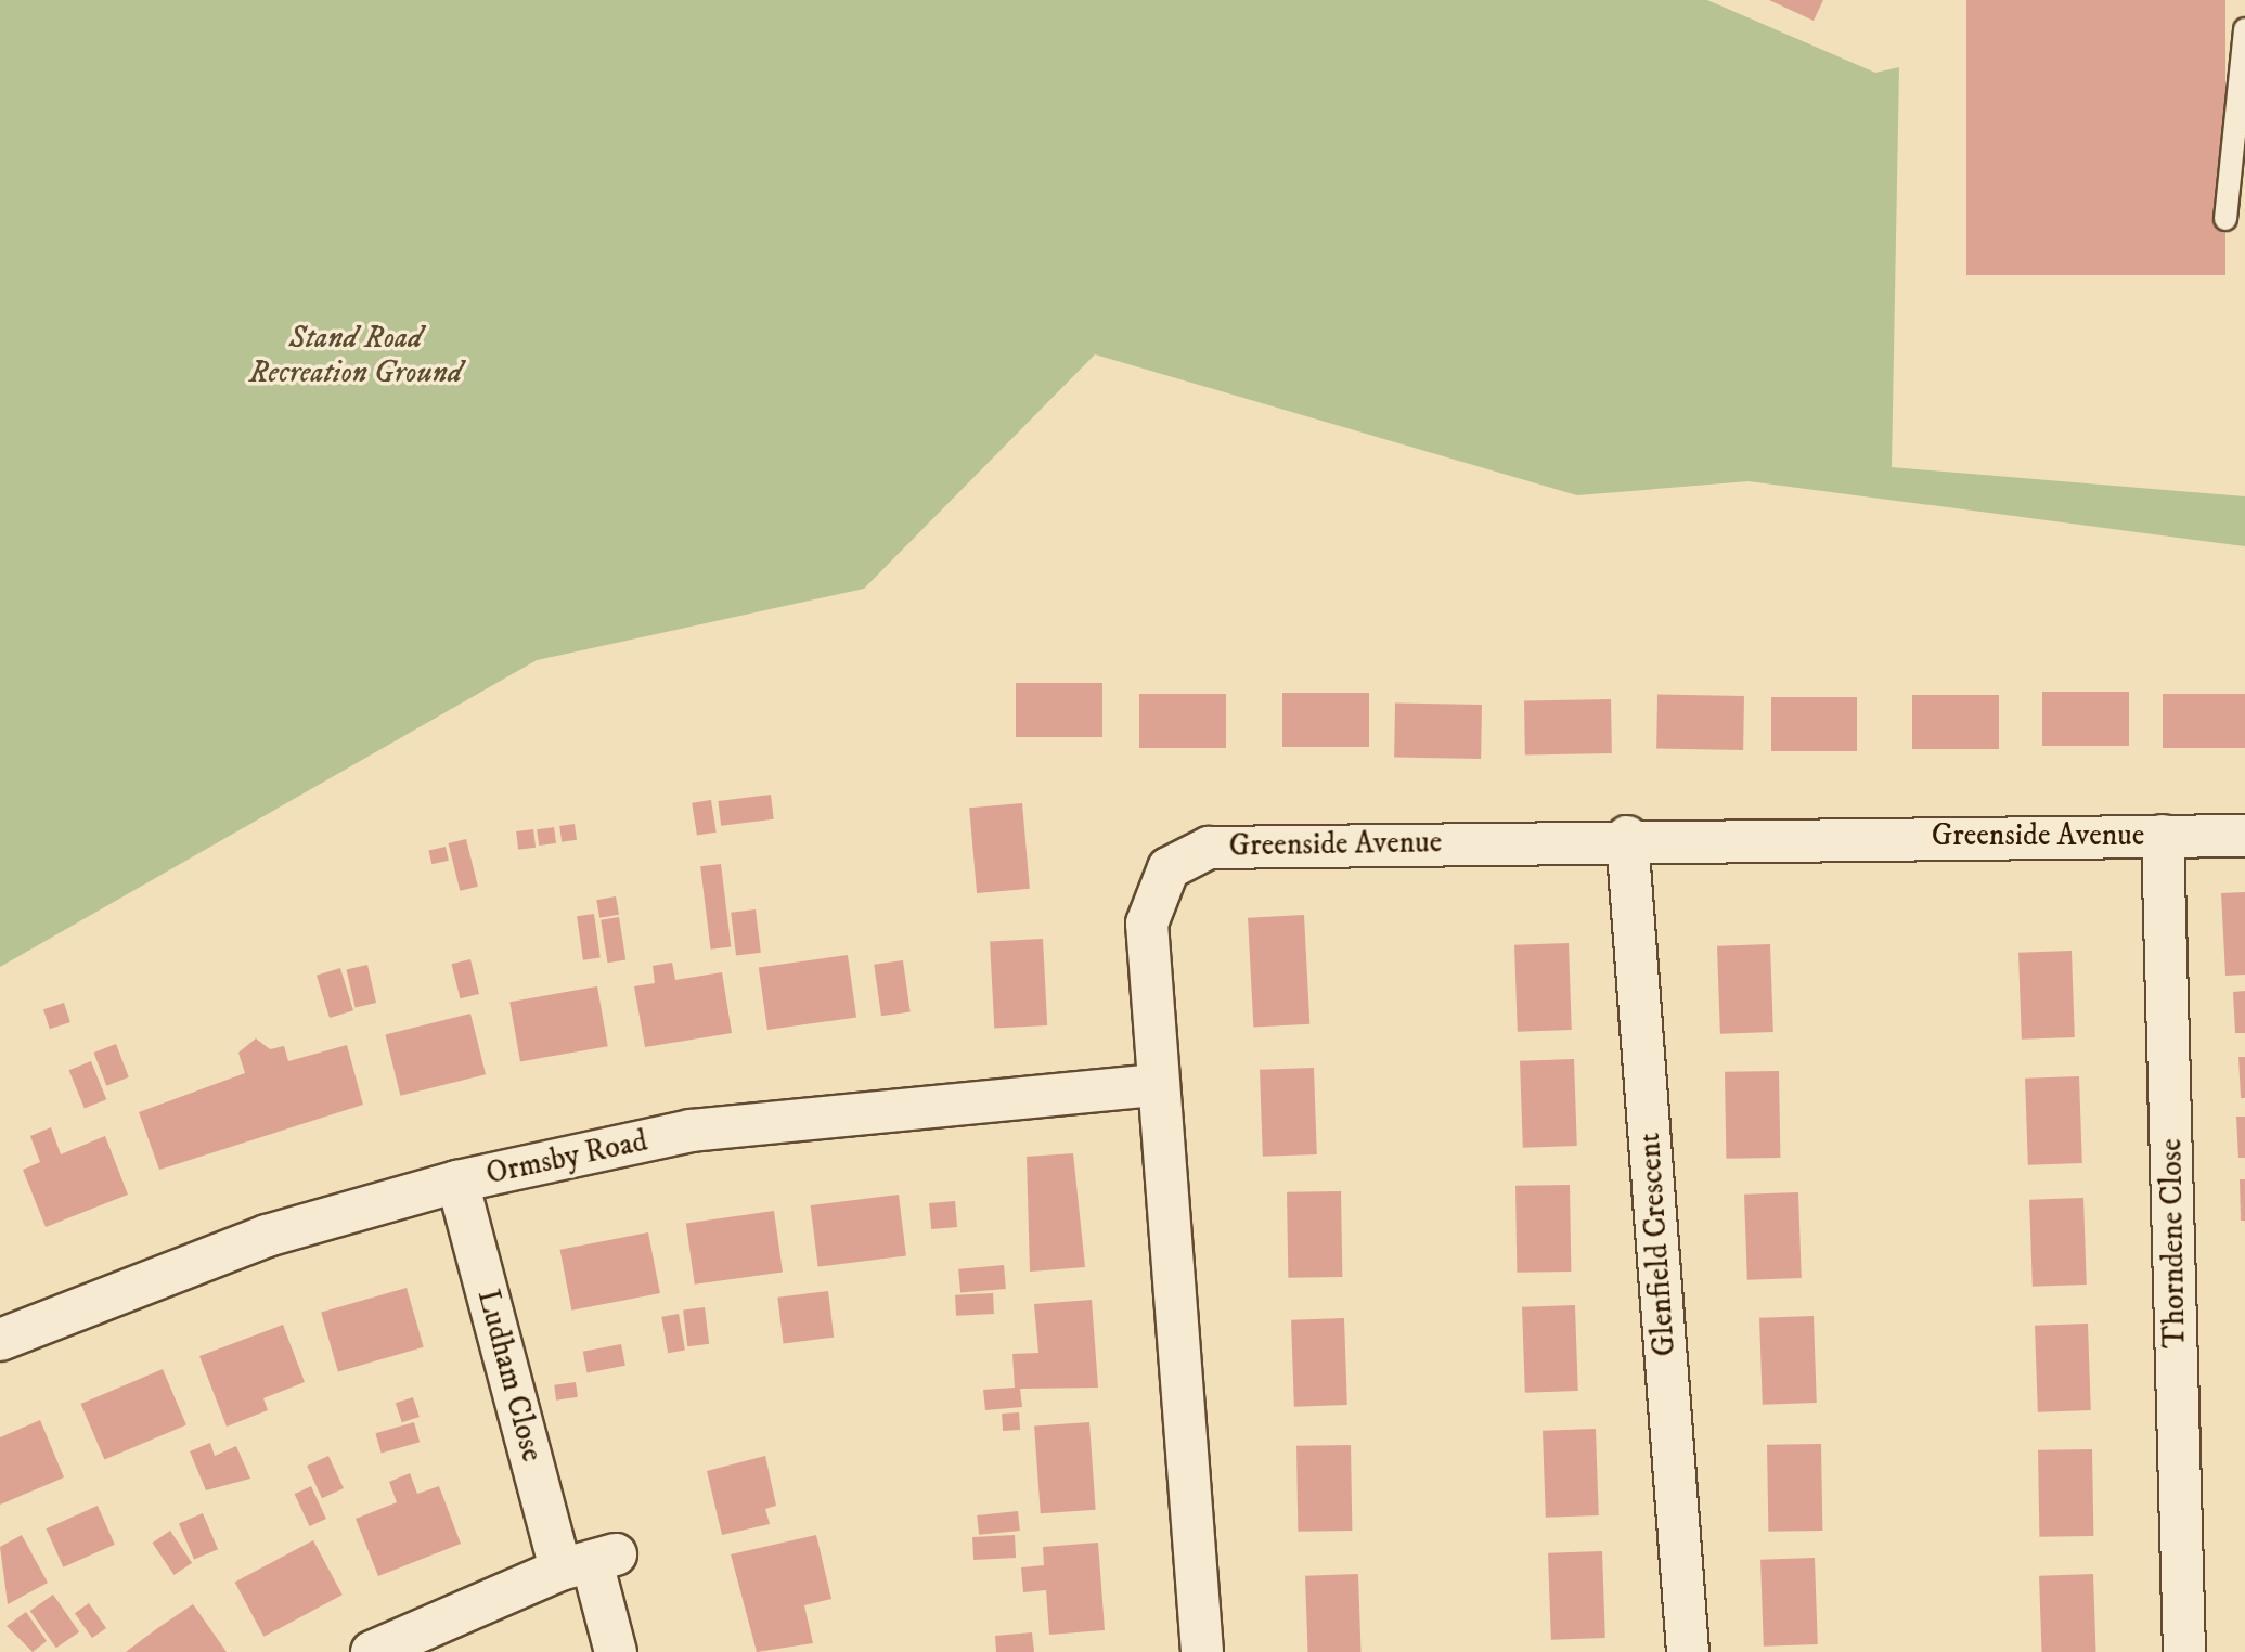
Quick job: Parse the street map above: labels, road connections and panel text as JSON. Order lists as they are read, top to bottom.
{
  "streets": {
    "street": [
      "Greenside Avenue",
      "Ormsby Road",
      "Thorndene Close",
      "Glenfield Crescent",
      "Ludham Close"
    ]
  },
  "crossings": [
    ["Greenside Avenue", "Ormsby Road"],
    ["Greenside Avenue", "Thorndene Close"],
    ["Greenside Avenue", "Glenfield Crescent"],
    ["Ormsby Road", "Ludham Close"]
  ],
  "parks": ["Stand Road Recreation Ground"]
}
